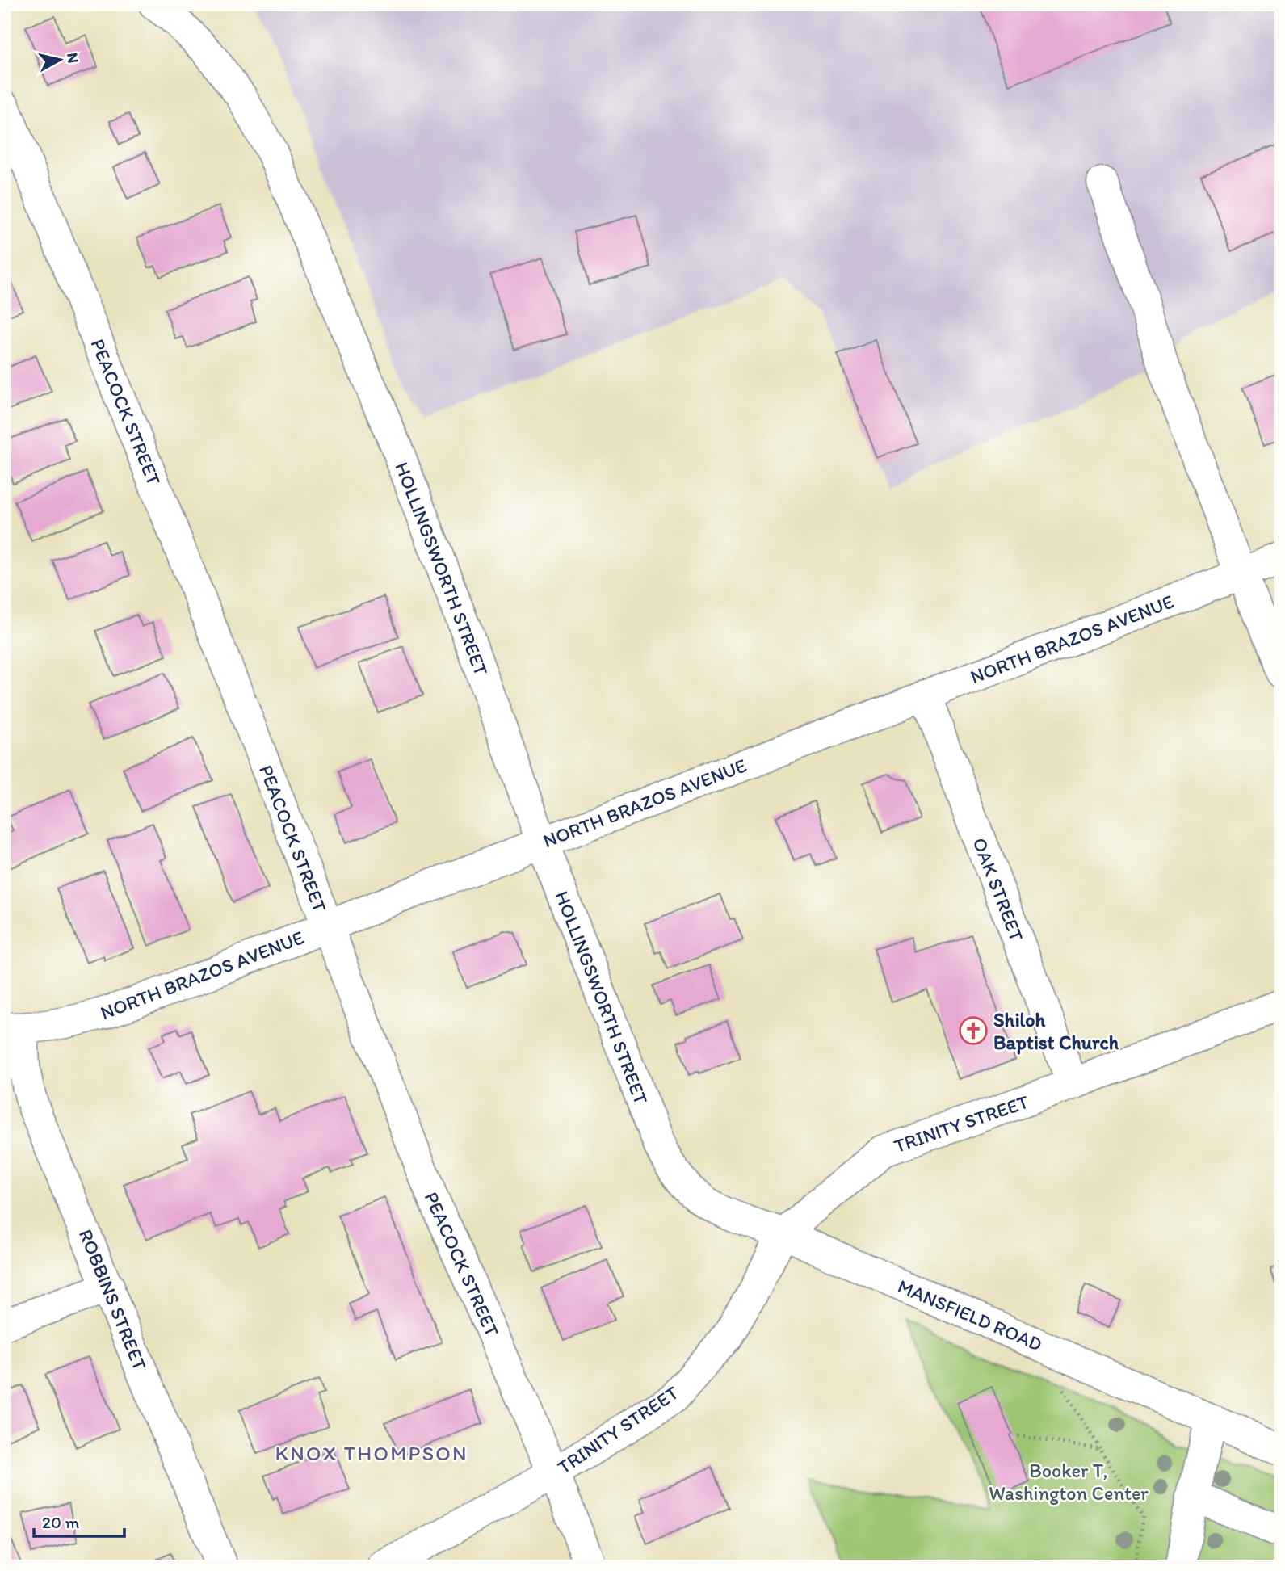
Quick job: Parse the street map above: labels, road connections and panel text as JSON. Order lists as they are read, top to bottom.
{
  "streets": {
    "street": [
      "PEACOCK STREET",
      "HOLLINGSWORTH STREET",
      "NORTH BRAZOS AVENUE",
      "OAK STREET",
      "TRINITY STREET",
      "ROBBINS STREET",
      "MANSFIELD ROAD"
    ]
  },
  "crossings": [
    ["PEACOCK STREET", "NORTH BRAZOS AVENUE"],
    ["PEACOCK STREET", "TRINITY STREET"],
    ["HOLLINGSWORTH STREET", "NORTH BRAZOS AVENUE"],
    ["HOLLINGSWORTH STREET", "MANSFIELD ROAD"],
    ["NORTH BRAZOS AVENUE", "OAK STREET"],
    ["NORTH BRAZOS AVENUE", "ROBBINS STREET"],
    ["OAK STREET", "TRINITY STREET"],
    ["TRINITY STREET", "MANSFIELD ROAD"]
  ],
  "districts": ["KNOX THOMPSON"],
  "parks": ["Booker T, Washington Center"],
  "places": {
    "church": ["Shiloh Baptist Church"]
  },
  "scale_bar": "20 m",
  "north": "right"
}
